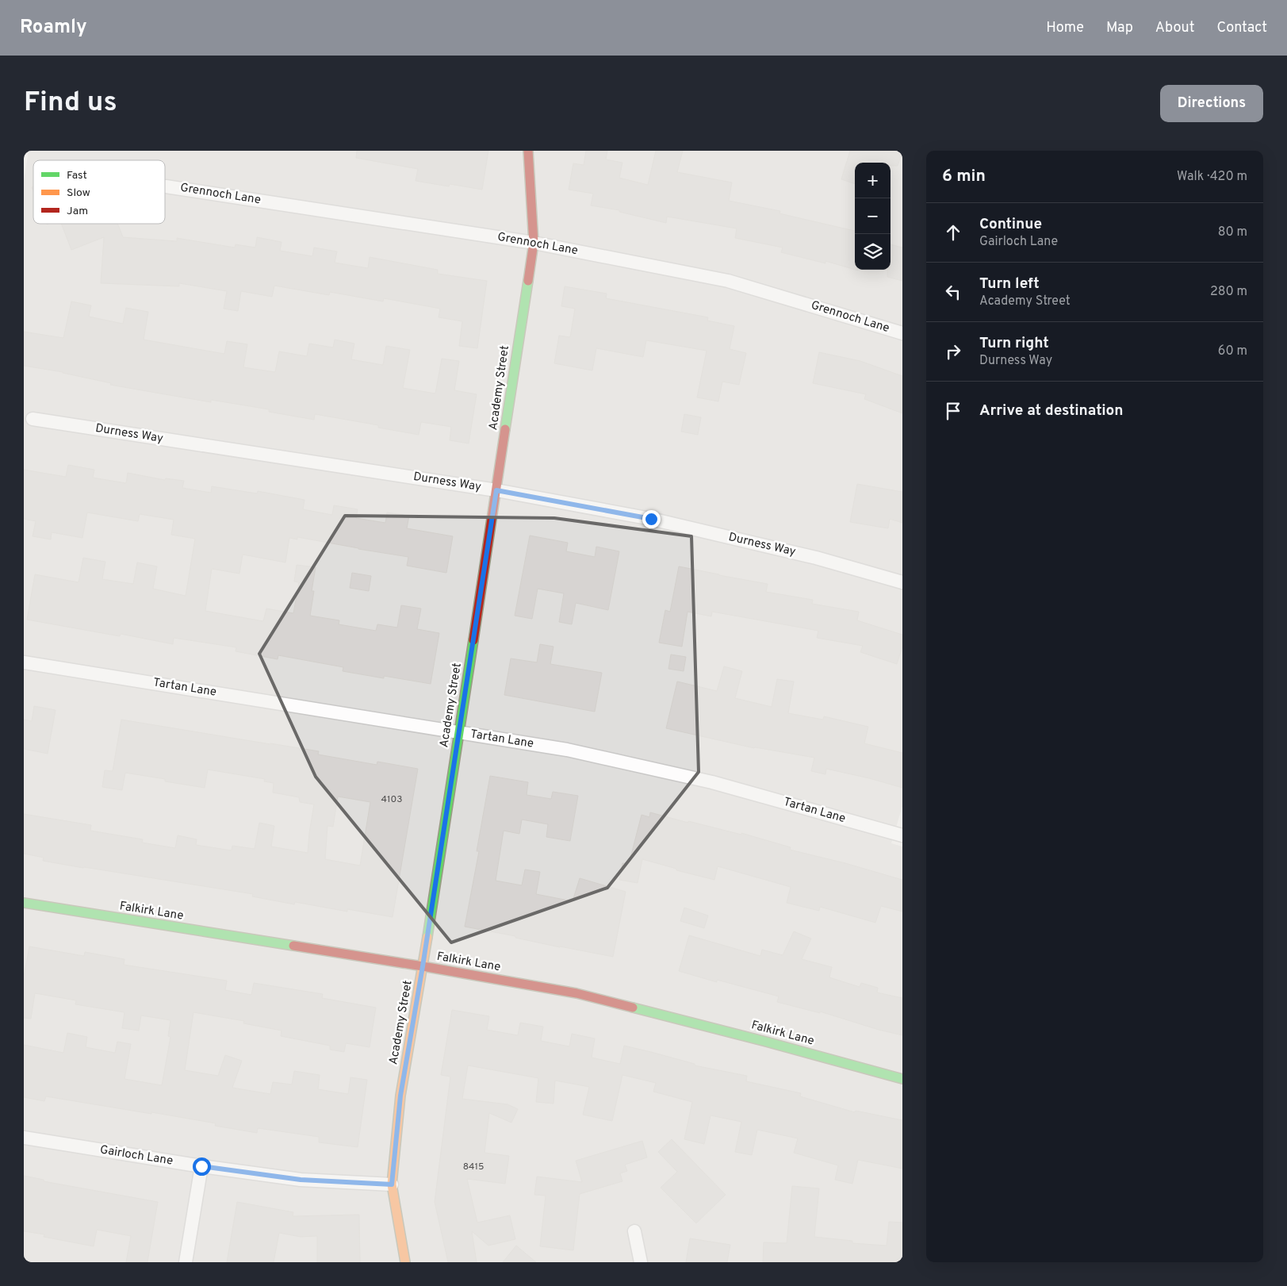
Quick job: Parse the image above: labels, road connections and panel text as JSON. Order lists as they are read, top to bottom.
{
  "streets": {
    "street": [
      "Grennoch Lane",
      "Academy Street",
      "Durness Way",
      "Tartan Lane",
      "Falkirk Lane",
      "Gairloch Lane"
    ]
  },
  "crossings": [
    ["Grennoch Lane", "Academy Street"],
    ["Academy Street", "Durness Way"],
    ["Academy Street", "Tartan Lane"],
    ["Academy Street", "Falkirk Lane"],
    ["Academy Street", "Gairloch Lane"]
  ],
  "house_numbers": ["4103", "8415"],
  "legend": ["Fast", "Slow", "Jam"],
  "page": {
    "header": "Roamly",
    "nav": [
      "Home",
      "Map",
      "About",
      "Contact"
    ],
    "buttons": "Directions",
    "title": "Find us",
    "heading": ["6 min", "Walk · 420 m"],
    "map_buttons": ["+", "−"],
    "list": [
      ["Continue", "Gairloch Lane", "80 m"],
      ["Turn left", "Academy Street", "280 m"],
      ["Turn right", "Durness Way", "60 m"],
      "Arrive at destination"
    ]
  }
}
